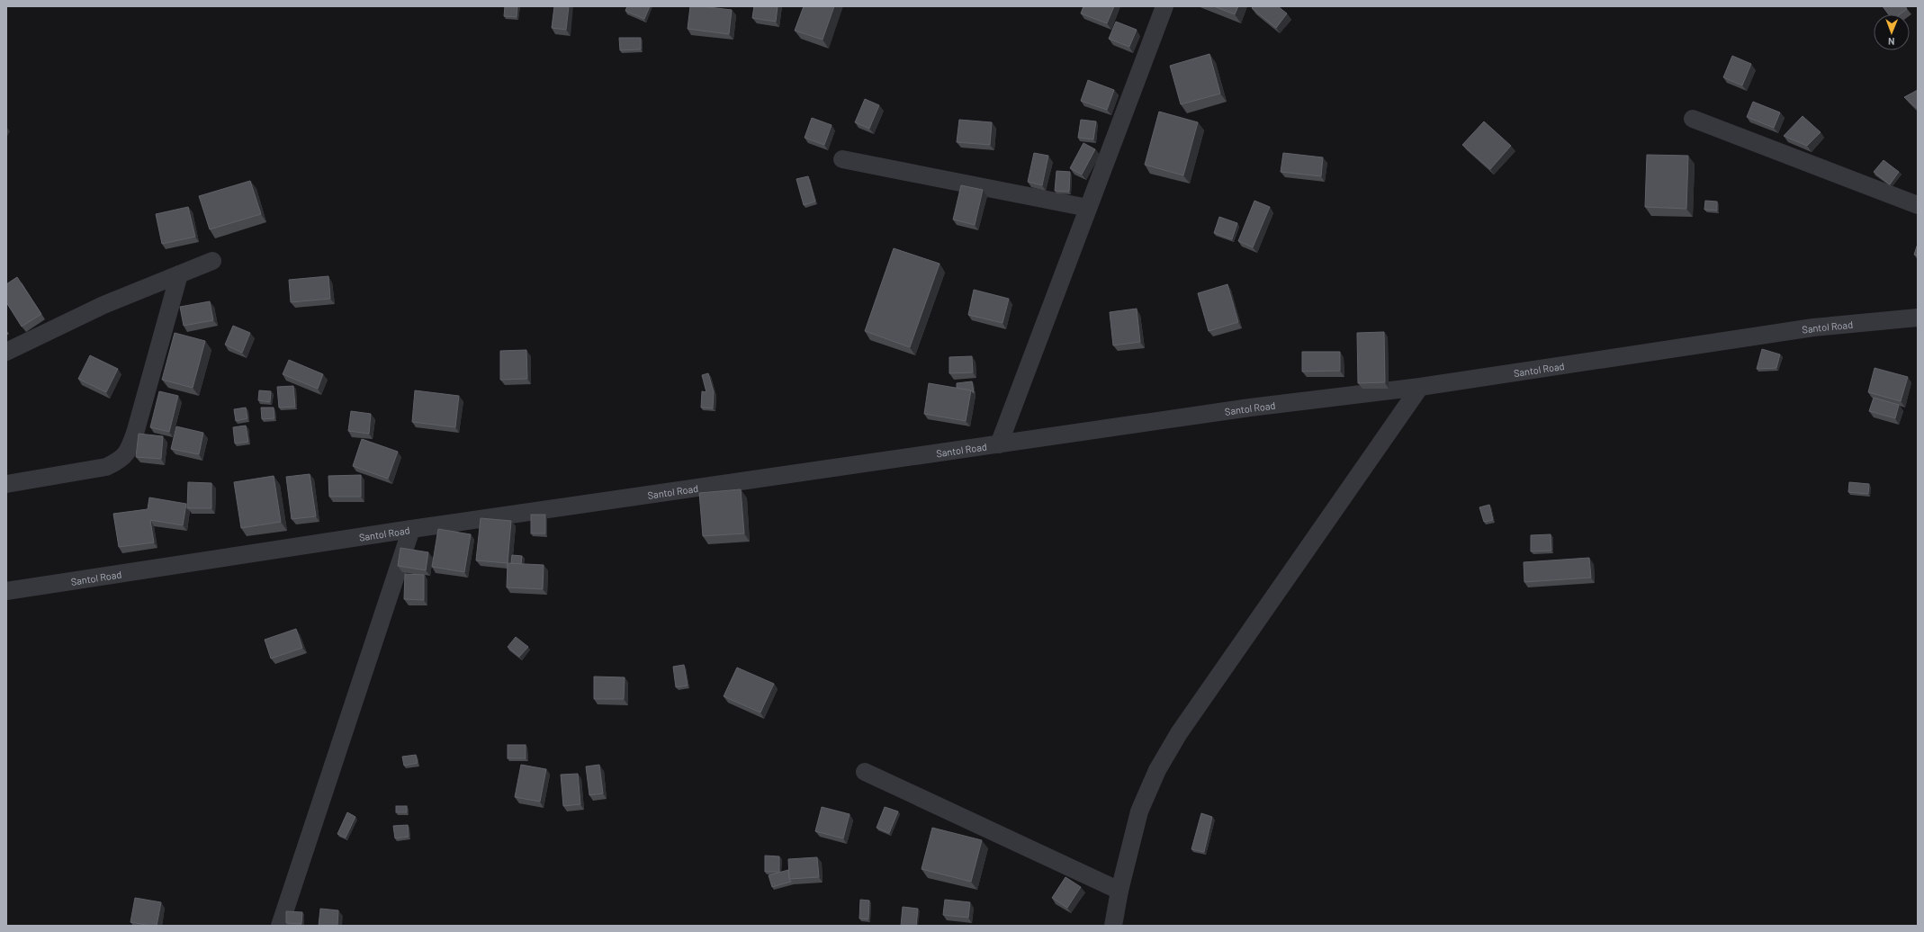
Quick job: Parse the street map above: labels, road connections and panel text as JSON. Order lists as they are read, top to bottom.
{
  "streets": {
    "street": ["Santol Road"]
  },
  "north": "bottom"
}
